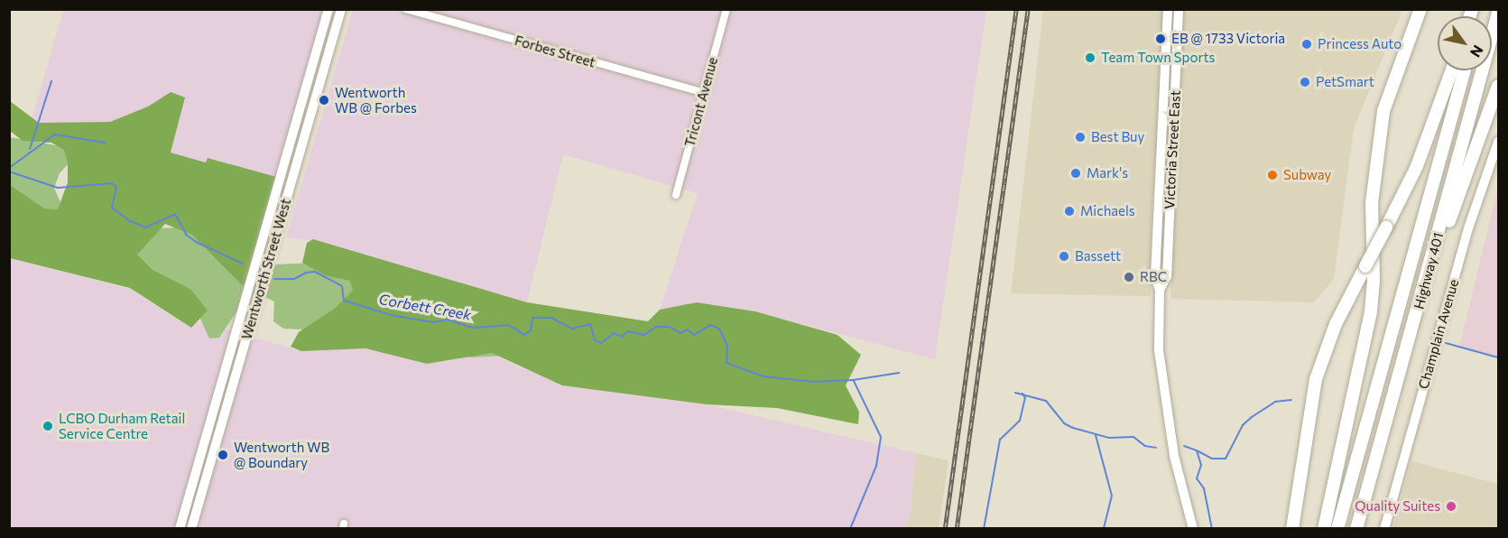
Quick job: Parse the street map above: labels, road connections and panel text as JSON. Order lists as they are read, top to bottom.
{
  "streets": {
    "highway": ["Highway 401"],
    "main road": ["Victoria Street East", "Wentworth Street West", "Champlain Avenue"],
    "street": ["Forbes Street", "Tricont Avenue"]
  },
  "crossings": [
    ["Forbes Street", "Tricont Avenue"]
  ],
  "water": ["Corbett Creek"],
  "places": [
    "EB @ 1733 Victoria",
    "Princess Auto",
    "Team Town Sports",
    "PetSmart",
    "Wentworth WB @ Forbes",
    "Best Buy",
    "Mark's",
    "Subway",
    "Michaels",
    "Bassett",
    "RBC",
    "LCBO Durham Retail Service Centre",
    "Wentworth WB @ Boundary",
    "Quality Suites"
  ],
  "north": "bottom right"
}
